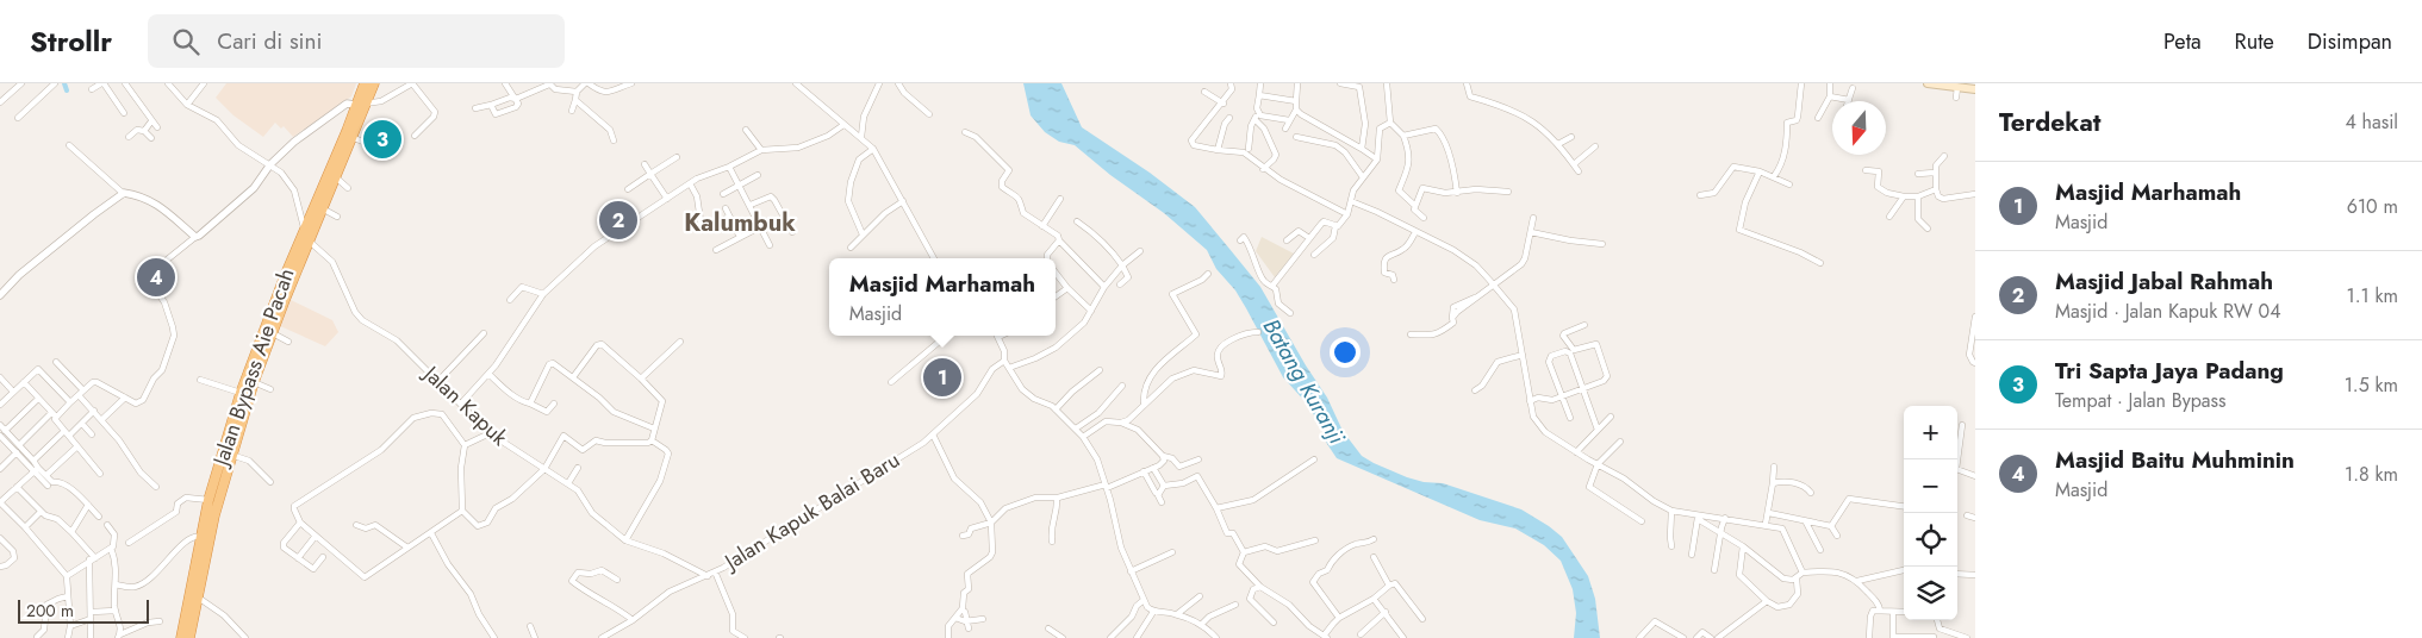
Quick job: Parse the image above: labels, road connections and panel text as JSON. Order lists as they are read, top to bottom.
{
  "streets": {
    "highway": ["Jalan Bypass Aie Pacah"],
    "street": ["Jalan Kapuk", "Jalan Kapuk Balai Baru"]
  },
  "crossings": [
    ["Jalan Kapuk", "Jalan Kapuk Balai Baru"]
  ],
  "districts": ["Kalumbuk"],
  "water": ["Batang Kuranji"],
  "scale_bar": "200 m",
  "north": "bottom",
  "page": {
    "header": "Strollr",
    "search": "Cari di sini",
    "nav": ["Peta", "Rute", "Disimpan"],
    "heading": ["Terdekat", "4 hasil"],
    "pins": [
      "3",
      "2",
      "4",
      "1"
    ],
    "list": [
      {
        "mark": "1",
        "name": "Masjid Marhamah",
        "note": "Masjid",
        "value": "610 m"
      },
      {
        "mark": "2",
        "name": "Masjid Jabal Rahmah",
        "note": "Masjid · Jalan Kapuk RW 04",
        "value": "1.1 km"
      },
      {
        "mark": "3",
        "name": "Tri Sapta Jaya Padang",
        "note": "Tempat · Jalan Bypass",
        "value": "1.5 km"
      },
      {
        "mark": "4",
        "name": "Masjid Baitu Muhminin",
        "note": "Masjid",
        "value": "1.8 km"
      }
    ],
    "popup": ["Masjid Marhamah", "Masjid"],
    "map_buttons": ["+", "−"],
    "scale": "200 m"
  }
}
